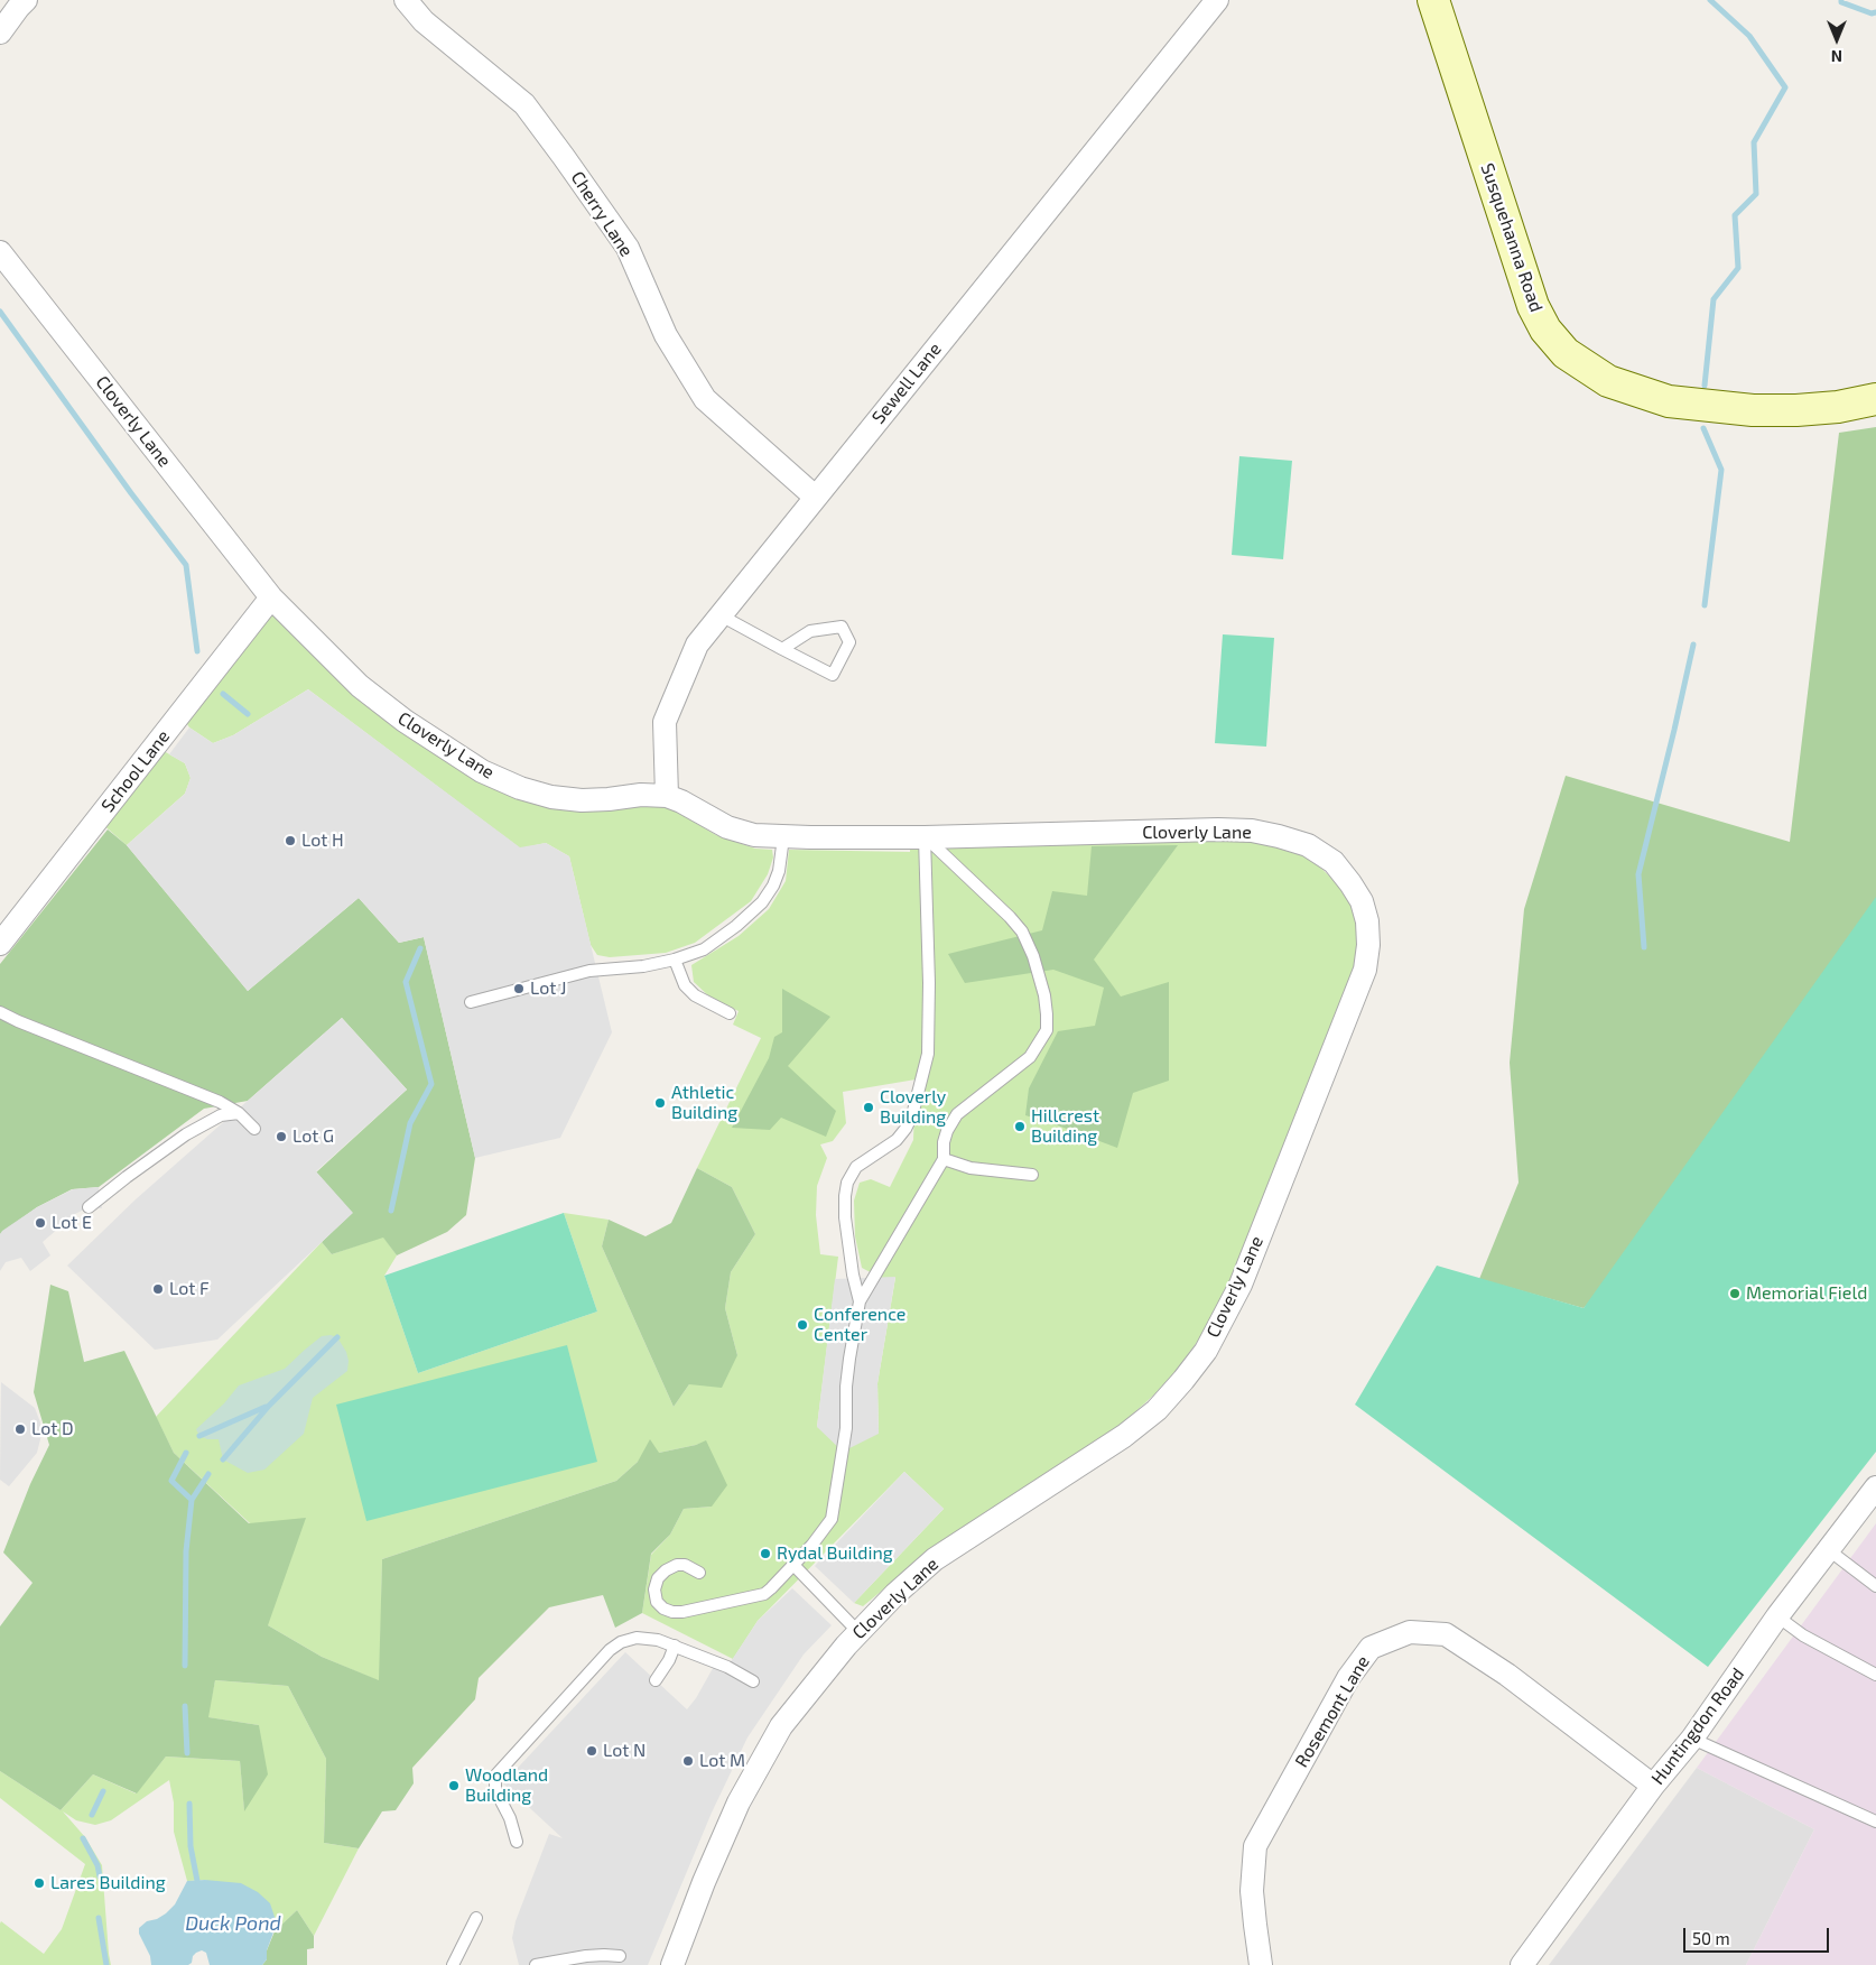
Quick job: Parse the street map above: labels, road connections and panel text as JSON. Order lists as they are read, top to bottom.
{
  "streets": {
    "main road": ["Susquehanna Road"],
    "street": [
      "Cherry Lane",
      "Sewell Lane",
      "Cloverly Lane",
      "School Lane",
      "Rosemont Lane",
      "Huntingdon Road"
    ]
  },
  "crossings": [
    ["Cherry Lane", "Sewell Lane"],
    ["Sewell Lane", "Cloverly Lane"],
    ["Cloverly Lane", "School Lane"],
    ["Rosemont Lane", "Huntingdon Road"]
  ],
  "water": ["Duck Pond"],
  "places": [
    "Lot H",
    "Lot J",
    "Athletic Building",
    "Cloverly Building",
    "Hillcrest Building",
    "Lot G",
    "Lot E",
    "Lot F",
    "Memorial Field",
    "Conference Center",
    "Lot D",
    "Rydal Building",
    "Lot N",
    "Lot M",
    "Woodland Building",
    "Lares Building"
  ],
  "scale_bar": "50 m",
  "north": "bottom"
}
